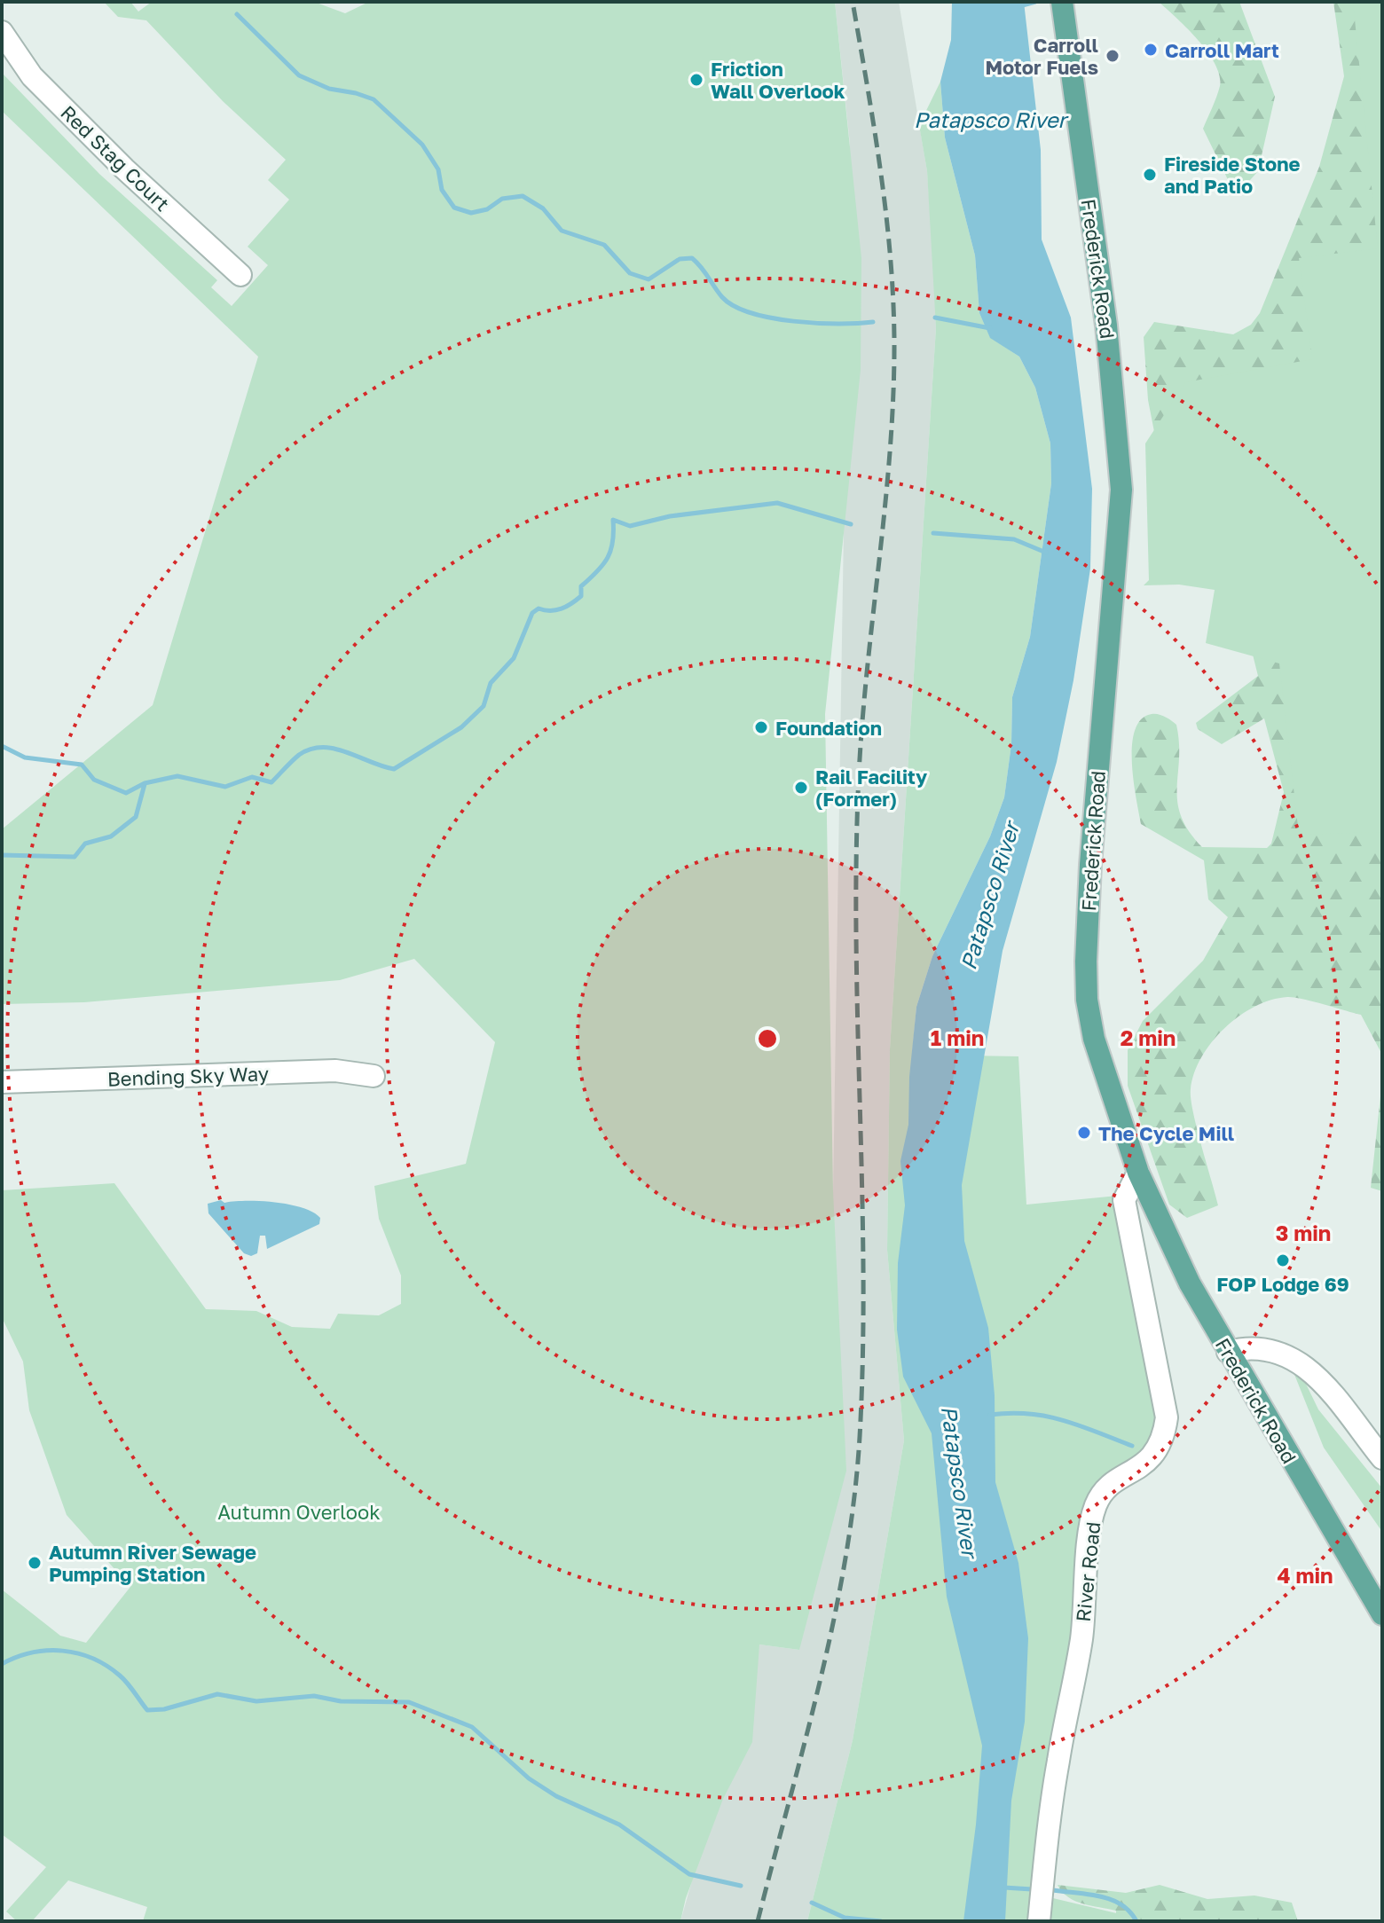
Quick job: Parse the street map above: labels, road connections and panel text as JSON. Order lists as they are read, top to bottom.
{
  "streets": {
    "main road": ["Frederick Road"],
    "street": ["Red Stag Court", "Bending Sky Way", "River Road"]
  },
  "crossings": [
    ["Frederick Road", "River Road"]
  ],
  "water": ["Patapsco River"],
  "parks": ["Autumn Overlook"],
  "places": [
    "Carroll Mart",
    "Carroll Motor Fuels",
    "Friction Wall Overlook",
    "Fireside Stone and Patio",
    "Foundation",
    "Rail Facility (Former)",
    "The Cycle Mill",
    "FOP Lodge 69",
    "Autumn River Sewage Pumping Station"
  ],
  "rings": [
    "1 min",
    "2 min",
    "3 min",
    "4 min"
  ]
}
